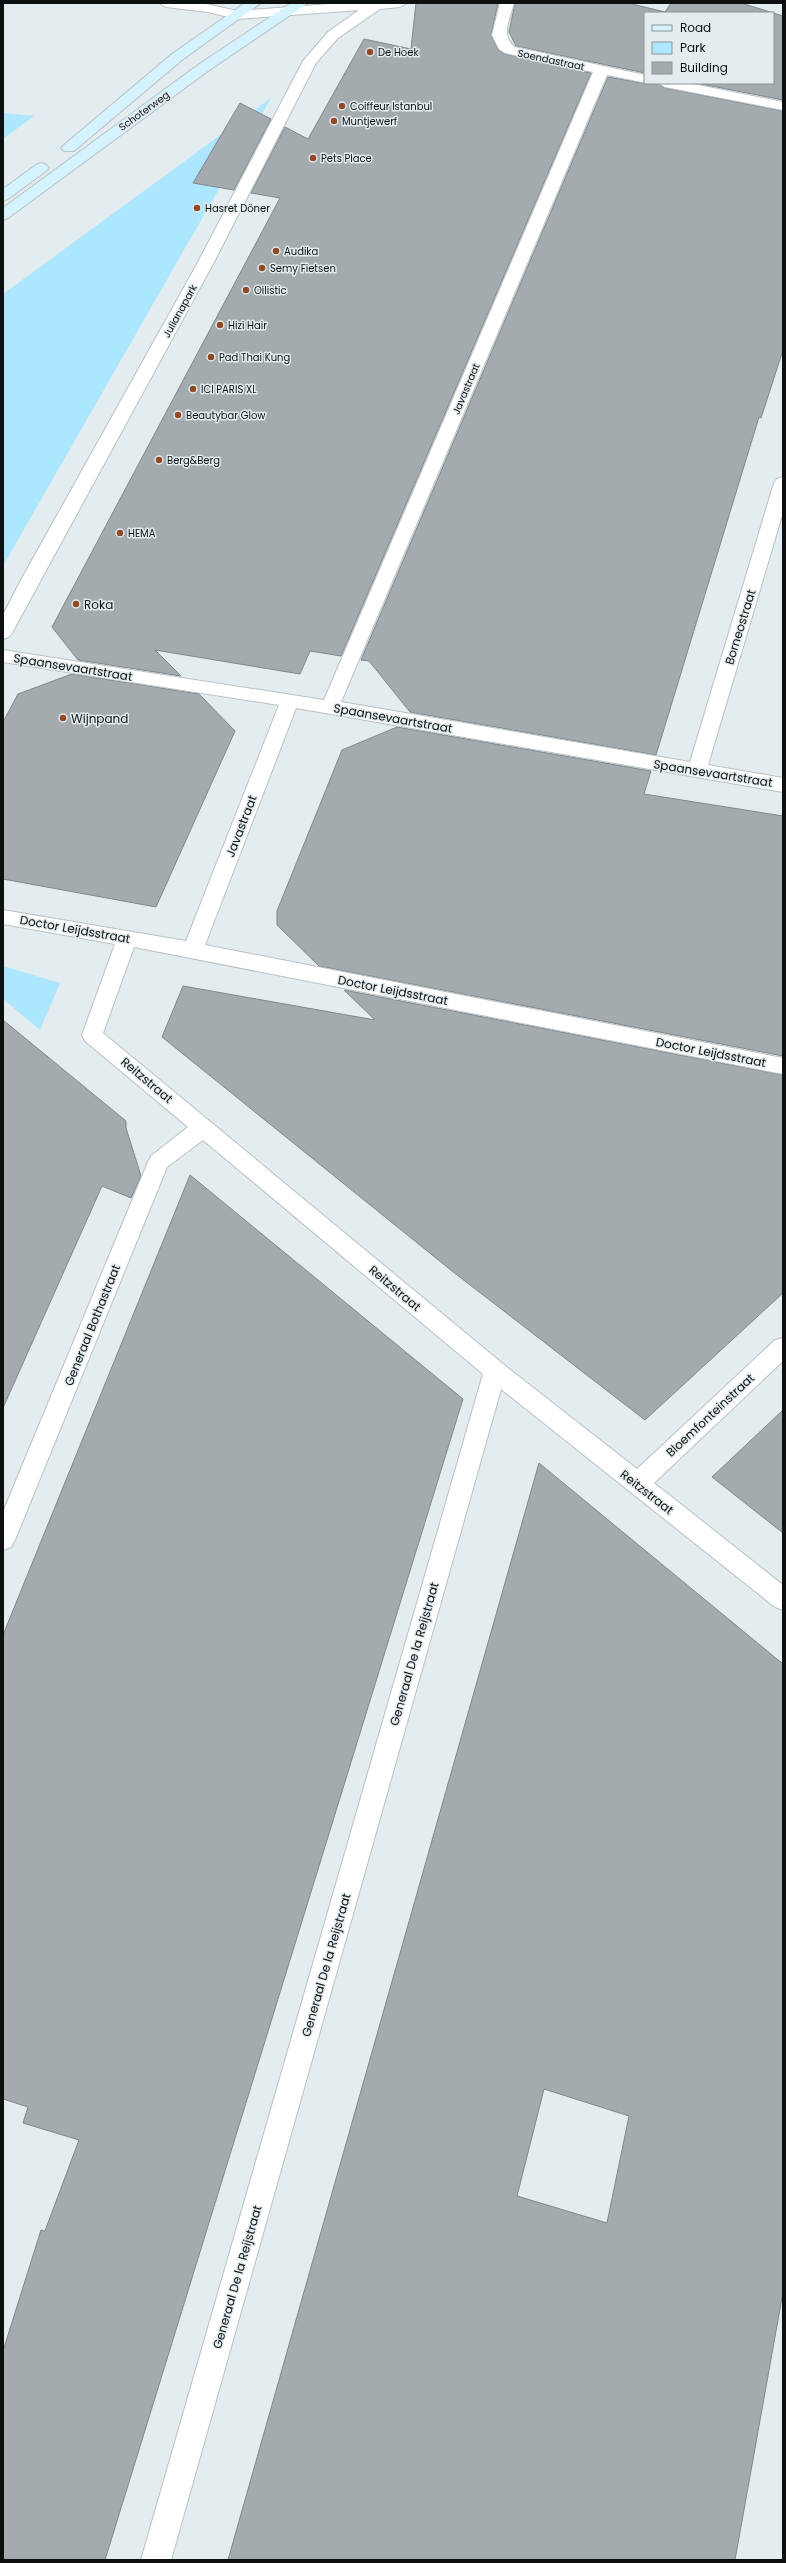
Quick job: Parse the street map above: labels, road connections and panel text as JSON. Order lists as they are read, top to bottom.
{
  "streets": {
    "main road": ["Schoterweg"],
    "street": [
      "Soendastraat",
      "Julianapark",
      "Javastraat",
      "Borneostraat",
      "Spaansevaartstraat",
      "Doctor Leijdsstraat",
      "Reitzstraat",
      "Generaal Bothastraat",
      "Bloemfonteinstraat",
      "Generaal De la Reijstraat"
    ]
  },
  "crossings": [
    ["Soendastraat", "Javastraat"],
    ["Javastraat", "Spaansevaartstraat"],
    ["Javastraat", "Doctor Leijdsstraat"],
    ["Borneostraat", "Spaansevaartstraat"],
    ["Doctor Leijdsstraat", "Reitzstraat"],
    ["Reitzstraat", "Generaal Bothastraat"],
    ["Reitzstraat", "Bloemfonteinstraat"],
    ["Reitzstraat", "Generaal De la Reijstraat"]
  ],
  "places": [
    "De Hoek",
    "Coiffeur Istanbul",
    "Muntjewerf",
    "Pets Place",
    "Hasret Döner",
    "Audika",
    "Semy Fietsen",
    "Oilistic",
    "Hizi Hair",
    "Pad Thai Kung",
    "ICI PARIS XL",
    "Beautybar Glow",
    "Berg&Berg",
    "HEMA",
    "Roka",
    "Wijnpand"
  ],
  "legend": ["Road", "Park", "Building"]
}
